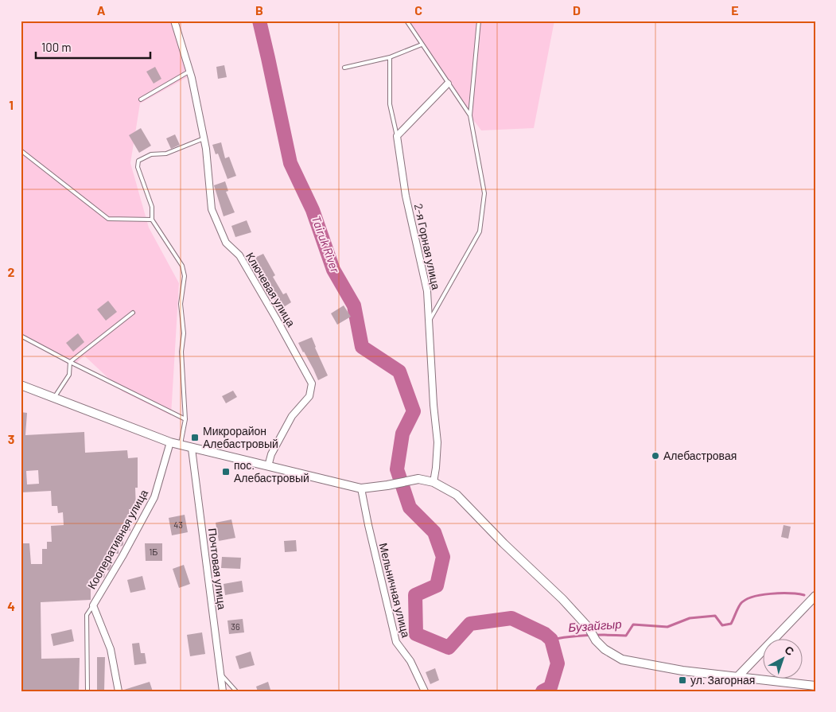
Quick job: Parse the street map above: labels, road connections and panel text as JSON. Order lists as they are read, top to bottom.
{
  "streets": {
    "street": [
      "2-я Горная улица",
      "Ключевая улица",
      "Кооперативная улица",
      "Почтовая улица",
      "Мельничная улица"
    ]
  },
  "water": ["Tairuk River", "Бузайгыр"],
  "places": {
    "transit": ["Микрорайон Алебастровый", "пос. Алебастровый", "ул. Загорная"],
    "other": ["Алебастровая"]
  },
  "house_numbers": ["43", "1Б", "36"],
  "scale_bar": "100 m",
  "north": "top right",
  "grid": {
    "columns": [
      "A",
      "B",
      "C",
      "D",
      "E"
    ],
    "rows": [
      "1",
      "2",
      "3",
      "4"
    ]
  }
}
